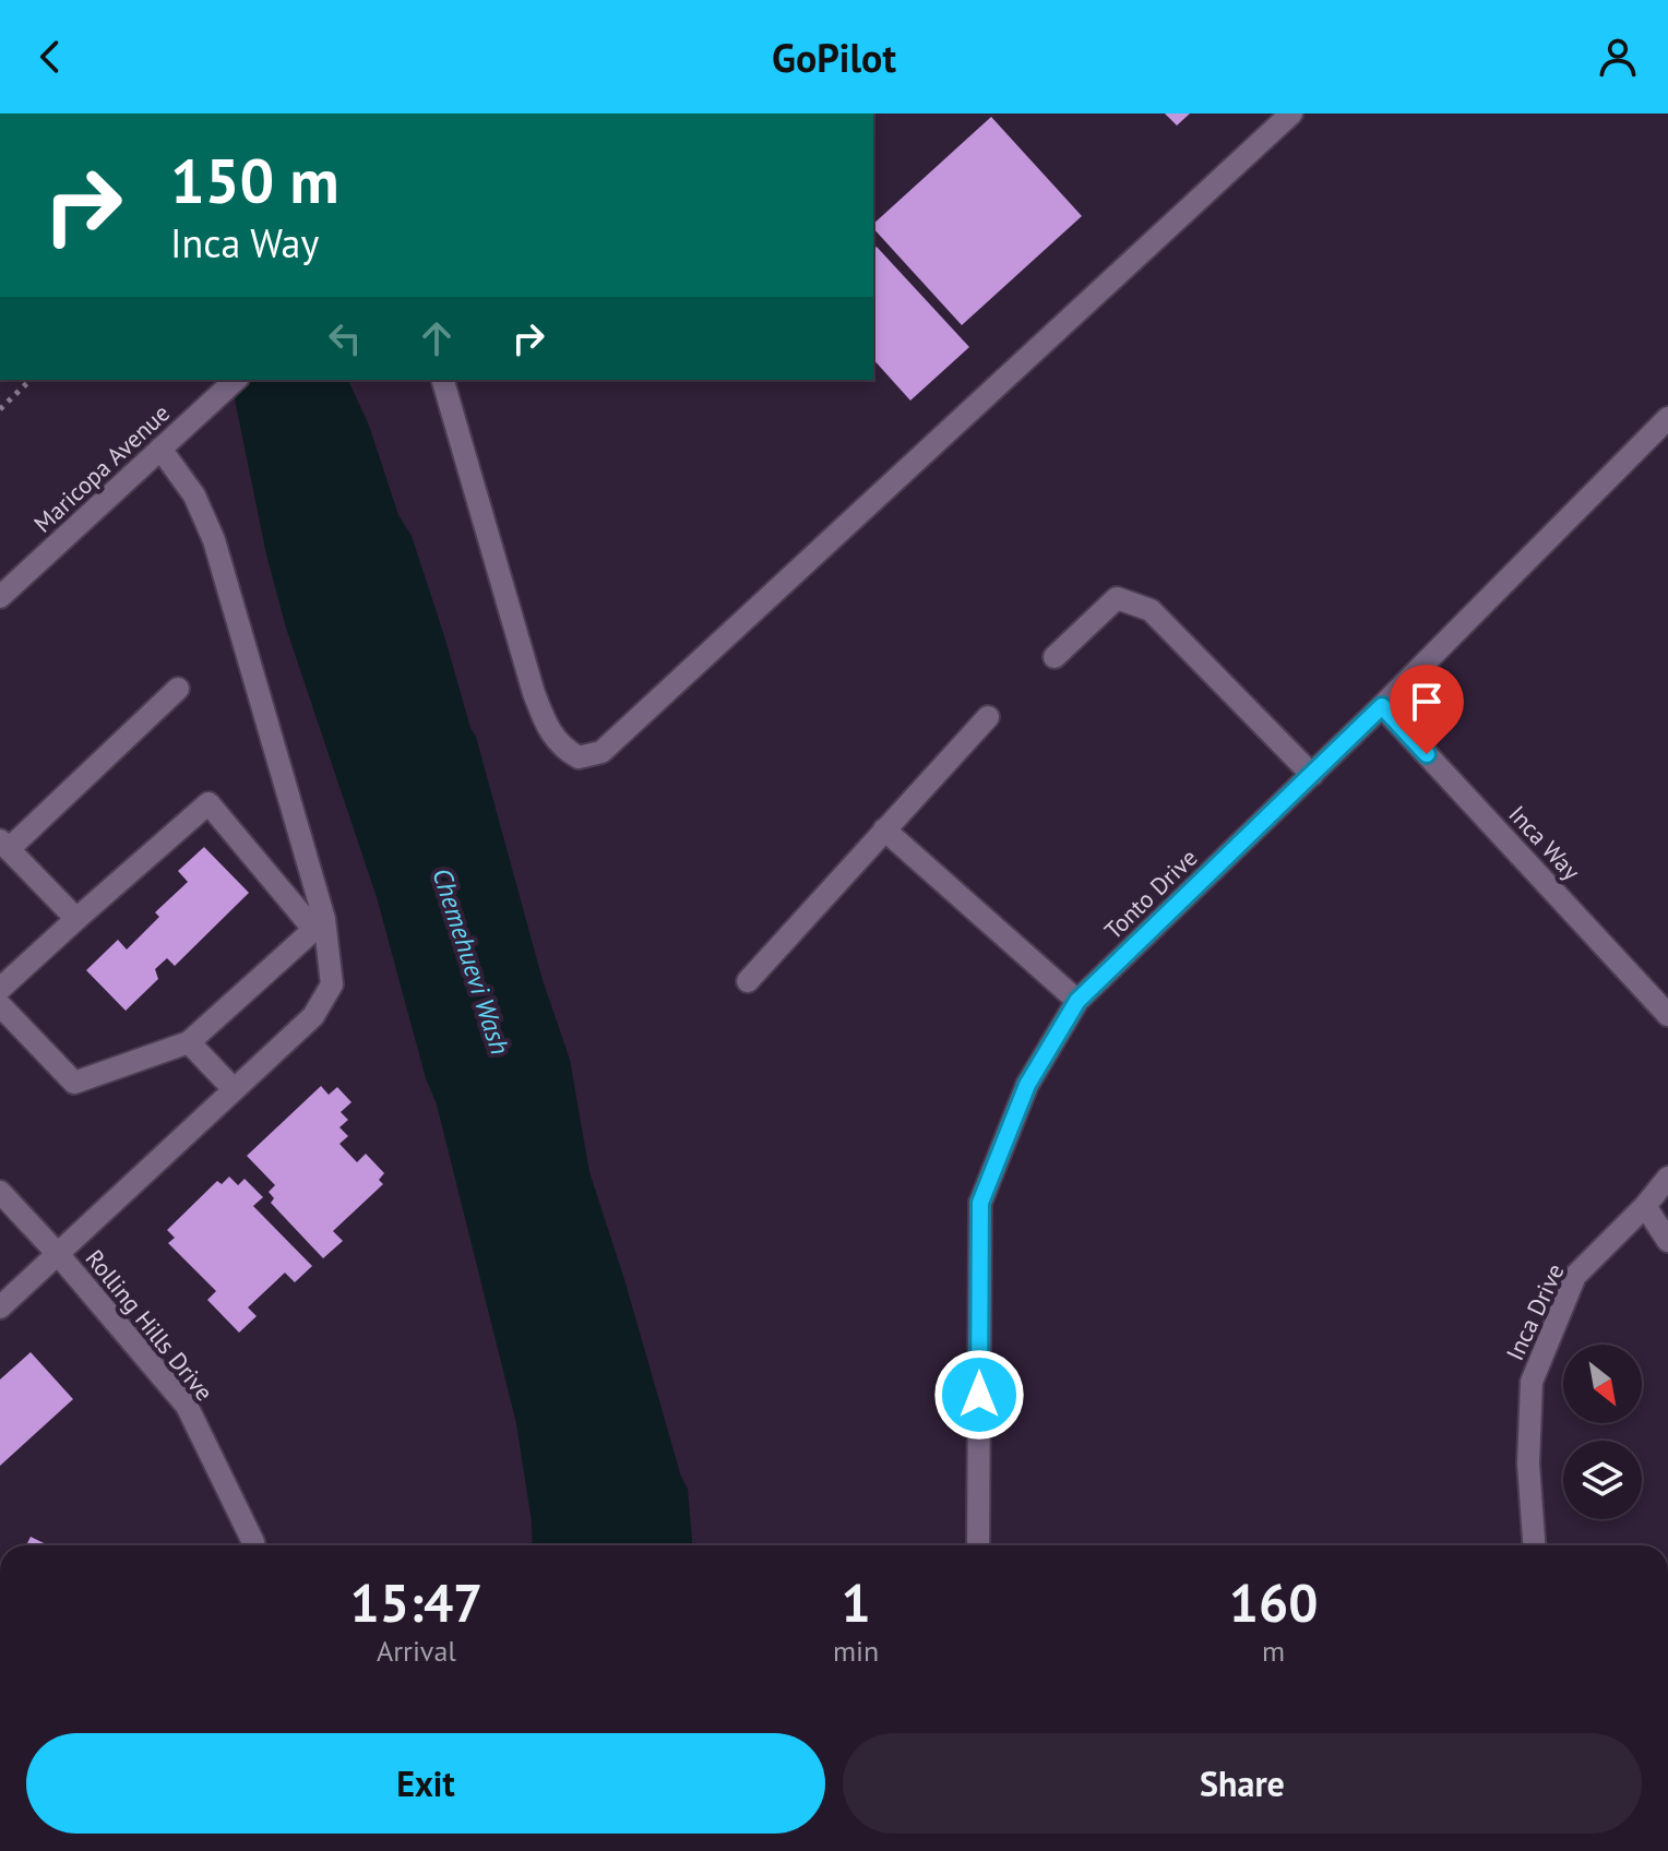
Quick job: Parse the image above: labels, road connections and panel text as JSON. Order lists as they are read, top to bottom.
{
  "streets": {
    "street": [
      "Maricopa Avenue",
      "Inca Way",
      "Tonto Drive",
      "Inca Drive",
      "Rolling Hills Drive"
    ]
  },
  "crossings": [
    ["Inca Way", "Tonto Drive"]
  ],
  "water": ["Chemehuevi Wash"],
  "north": "bottom right",
  "page": {
    "header": "GoPilot",
    "turn": ["150 m", "Inca Way"],
    "eta": [
      "15:47",
      "Arrival",
      "1",
      "min",
      "160",
      "m"
    ],
    "buttons": ["Exit", "Share"]
  }
}
